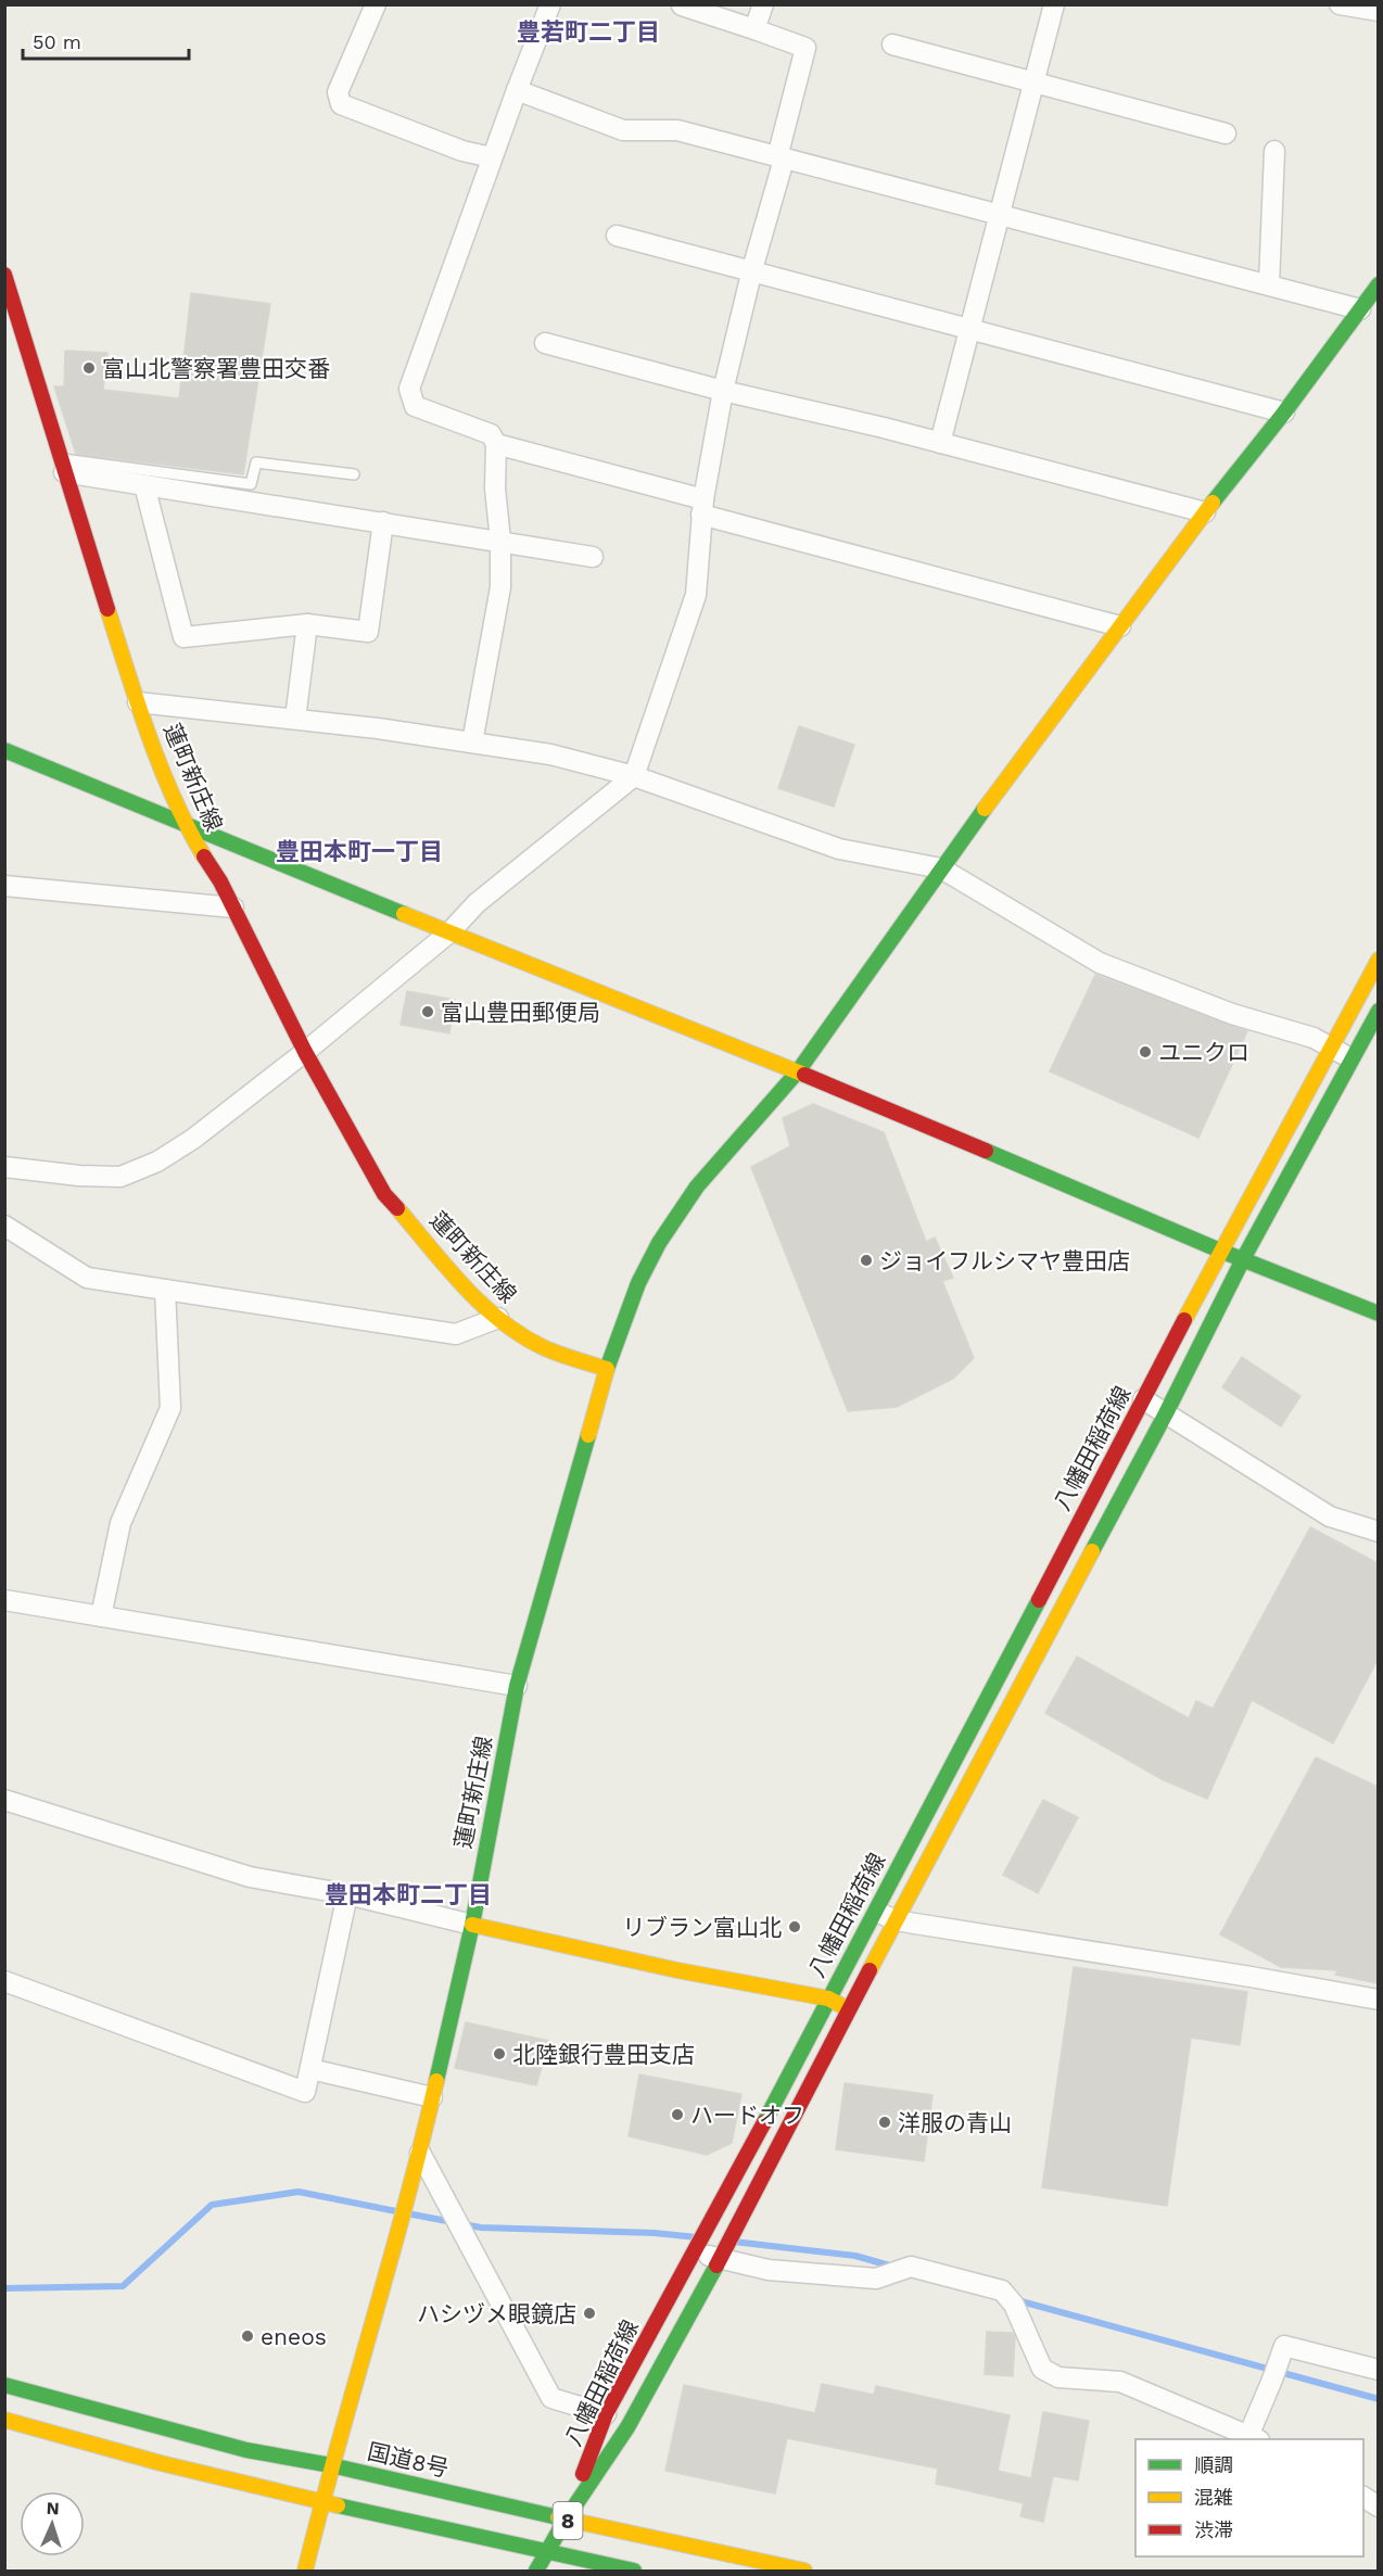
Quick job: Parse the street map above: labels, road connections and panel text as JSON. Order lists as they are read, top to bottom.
{
  "streets": {
    "main road": [
      "蓮町新庄線",
      "八幡田稲荷線",
      "国道8号",
      "8"
    ]
  },
  "crossings": [
    ["蓮町新庄線", "国道8号"],
    ["蓮町新庄線", "8"],
    ["八幡田稲荷線", "国道8号"]
  ],
  "districts": ["豊若町二丁目", "豊田本町一丁目", "豊田本町二丁目"],
  "places": [
    "富山北警察署豊田交番",
    "富山豊田郵便局",
    "ユニクロ",
    "ジョイフルシマヤ豊田店",
    "リブラン富山北",
    "北陸銀行豊田支店",
    "ハードオフ",
    "洋服の青山",
    "ハシヅメ眼鏡店",
    "eneos"
  ],
  "legend": ["順調", "混雑", "渋滞"],
  "scale_bar": "50 m",
  "north": "top"
}
